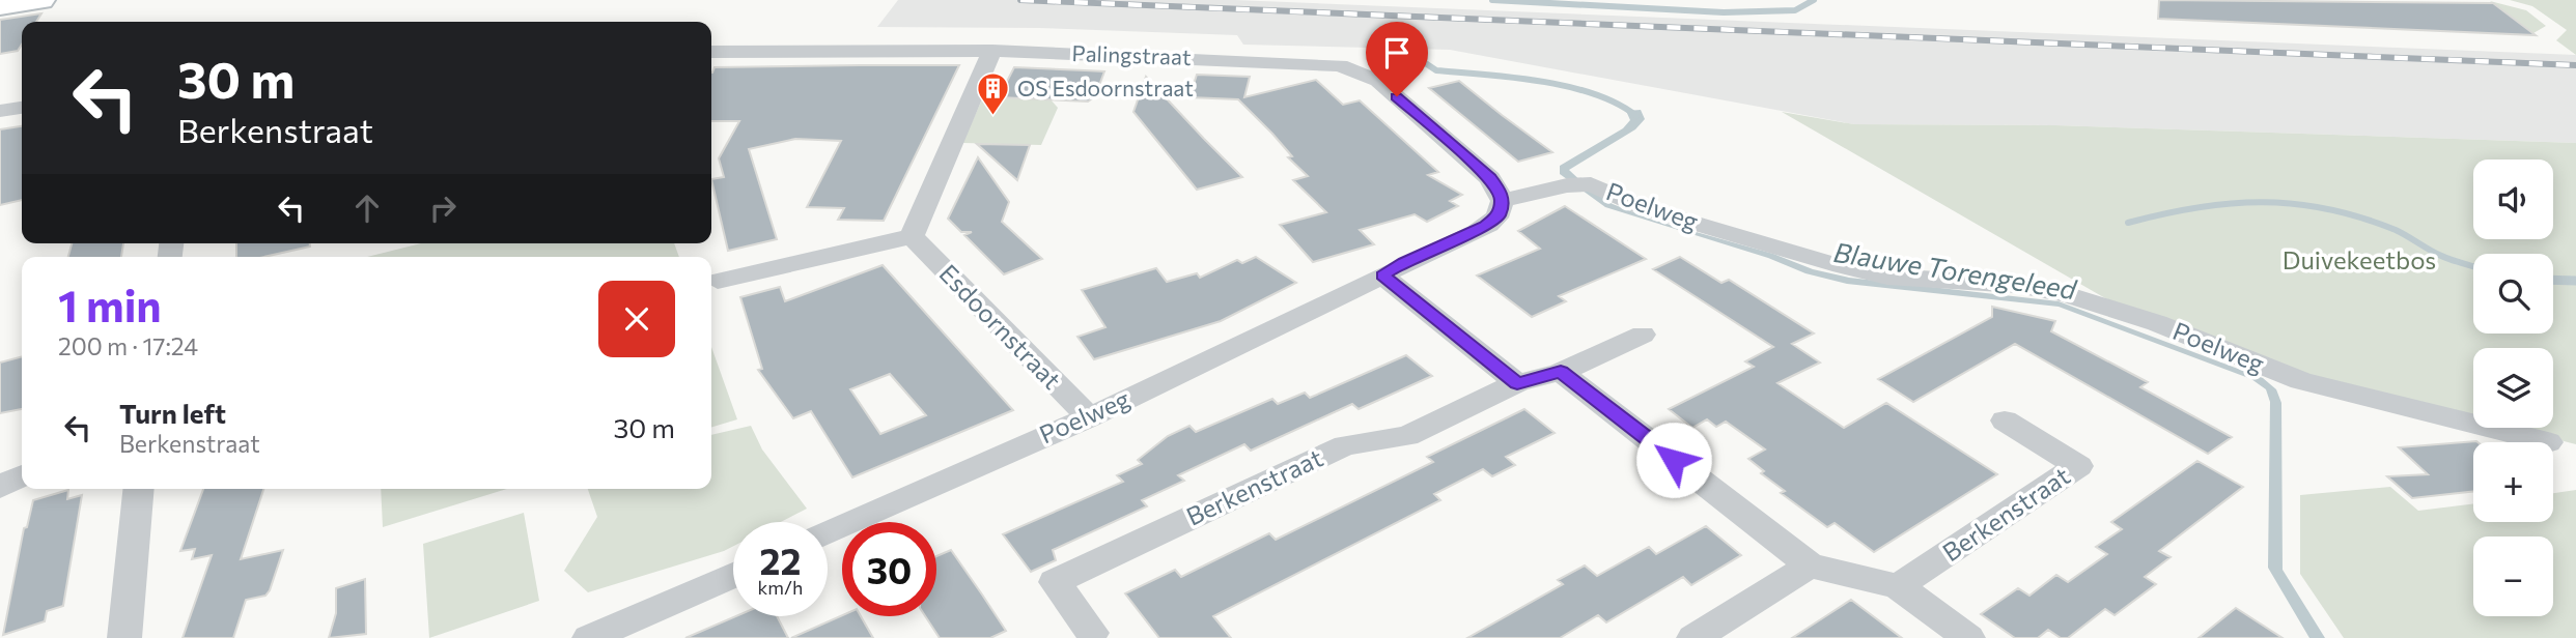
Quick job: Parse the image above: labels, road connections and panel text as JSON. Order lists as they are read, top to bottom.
{
  "streets": {
    "street": [
      "Palingstraat",
      "Poelweg",
      "Esdoornstraat",
      "Berkenstraat"
    ]
  },
  "crossings": [
    ["Palingstraat", "Poelweg"],
    ["Poelweg", "Esdoornstraat"]
  ],
  "water": ["Blauwe Torengeleed"],
  "parks": ["Duivekeetbos"],
  "places": {
    "building": ["OS Esdoornstraat"]
  },
  "page": {
    "turn": ["30 m", "Berkenstraat"],
    "map_buttons": ["+", "−"],
    "heading": ["1 min", "200 m · 17:24"],
    "list": [
      {
        "name": "Turn left",
        "note": "Berkenstraat",
        "value": "30 m"
      }
    ],
    "speed": "22 km/h",
    "limit": "30"
  }
}
